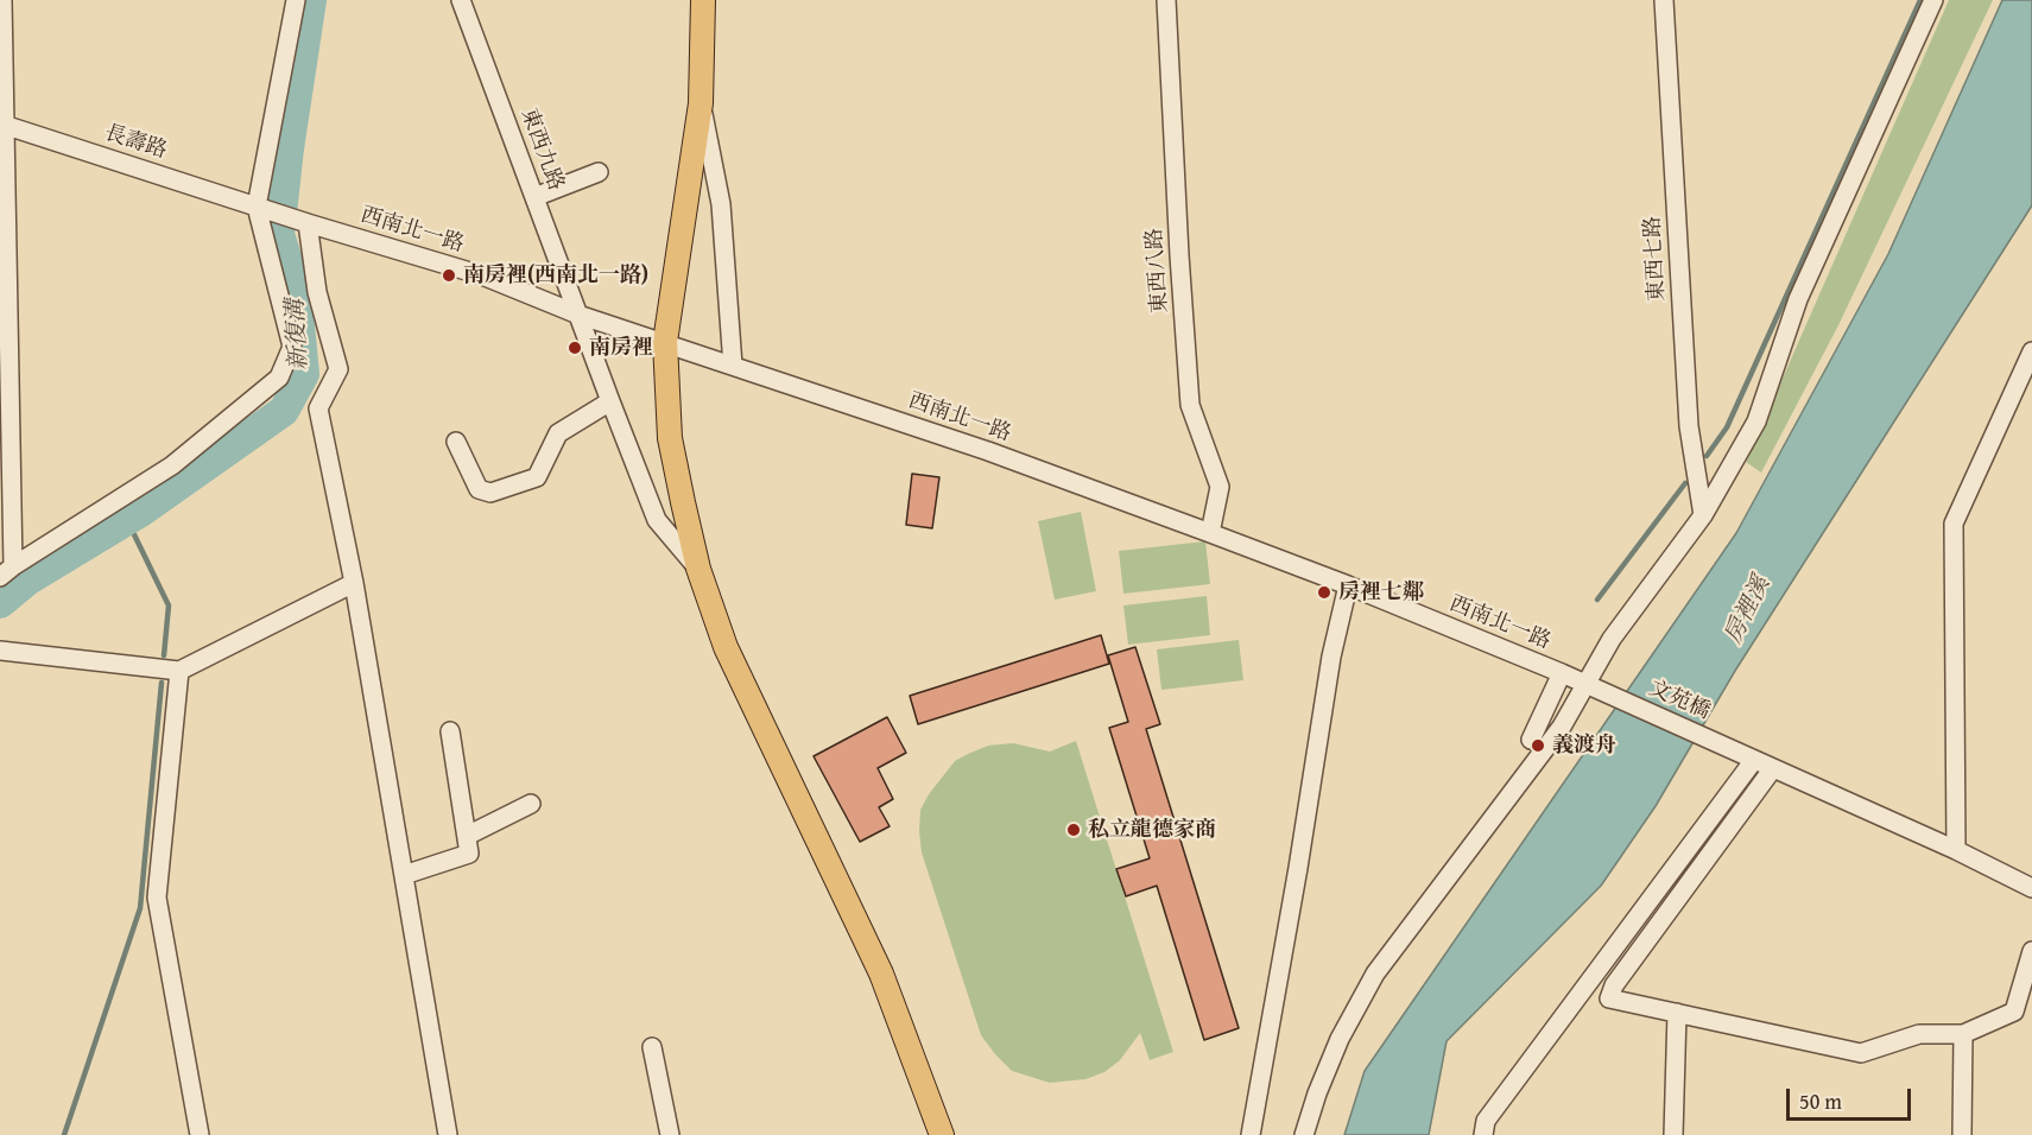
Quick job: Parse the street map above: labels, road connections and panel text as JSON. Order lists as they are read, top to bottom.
{
  "streets": {
    "street": [
      "長壽路",
      "東西九路",
      "西南北一路",
      "東西七路",
      "東西八路",
      "文苑橋"
    ]
  },
  "crossings": [
    ["長壽路", "西南北一路"],
    ["東西九路", "西南北一路"],
    ["西南北一路", "東西八路"],
    ["西南北一路", "文苑橋"]
  ],
  "water": ["新復溝", "房裡溪"],
  "places": [
    "南房裡(西南北一路)",
    "南房裡",
    "房裡七鄰",
    "義渡舟",
    "私立龍德家商"
  ],
  "scale_bar": "50 m"
}
